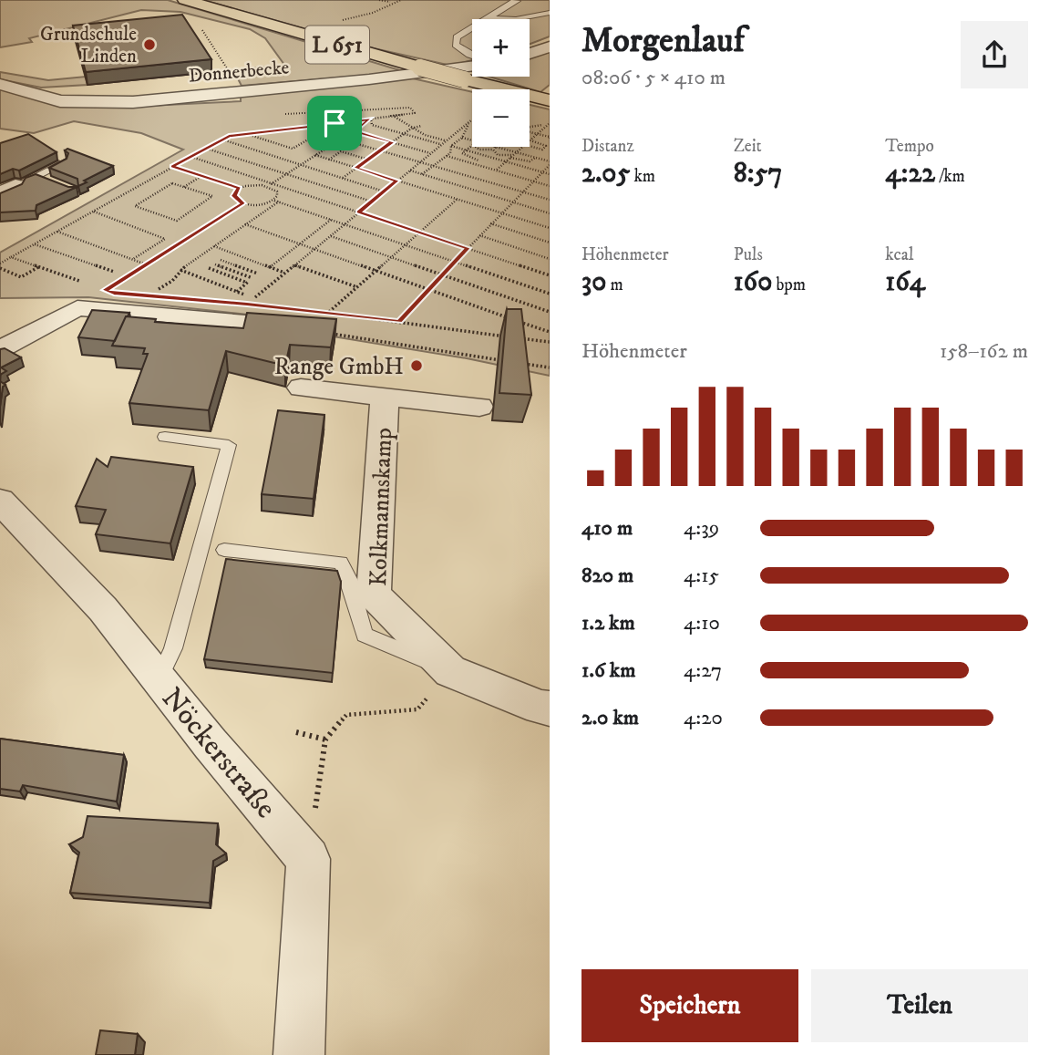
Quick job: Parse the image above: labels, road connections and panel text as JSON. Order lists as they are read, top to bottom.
{
  "streets": {
    "main road": ["L 651"],
    "street": ["Donnerbecke", "Kolkmannskamp", "Nöckerstraße"]
  },
  "places": ["Grundschule Linden", "Range GmbH"],
  "page": {
    "heading": ["Morgenlauf", "08:06 · 5 × 410 m"],
    "map_buttons": ["+", "−"],
    "stats": [
      ["Distanz", "2.05 km"],
      ["Zeit", "8:57"],
      ["Tempo", "4:22 /km"],
      ["Höhenmeter", "30 m"],
      ["Puls", "160 bpm"],
      ["kcal", "164"]
    ],
    "chart": ["Höhenmeter", "158–162 m"],
    "list": [
      {
        "name": "410 m",
        "note": "4:39"
      },
      {
        "name": "820 m",
        "note": "4:15"
      },
      {
        "name": "1.2 km",
        "note": "4:10"
      },
      {
        "name": "1.6 km",
        "note": "4:27"
      },
      {
        "name": "2.0 km",
        "note": "4:20"
      }
    ],
    "buttons": ["Speichern", "Teilen"]
  }
}
